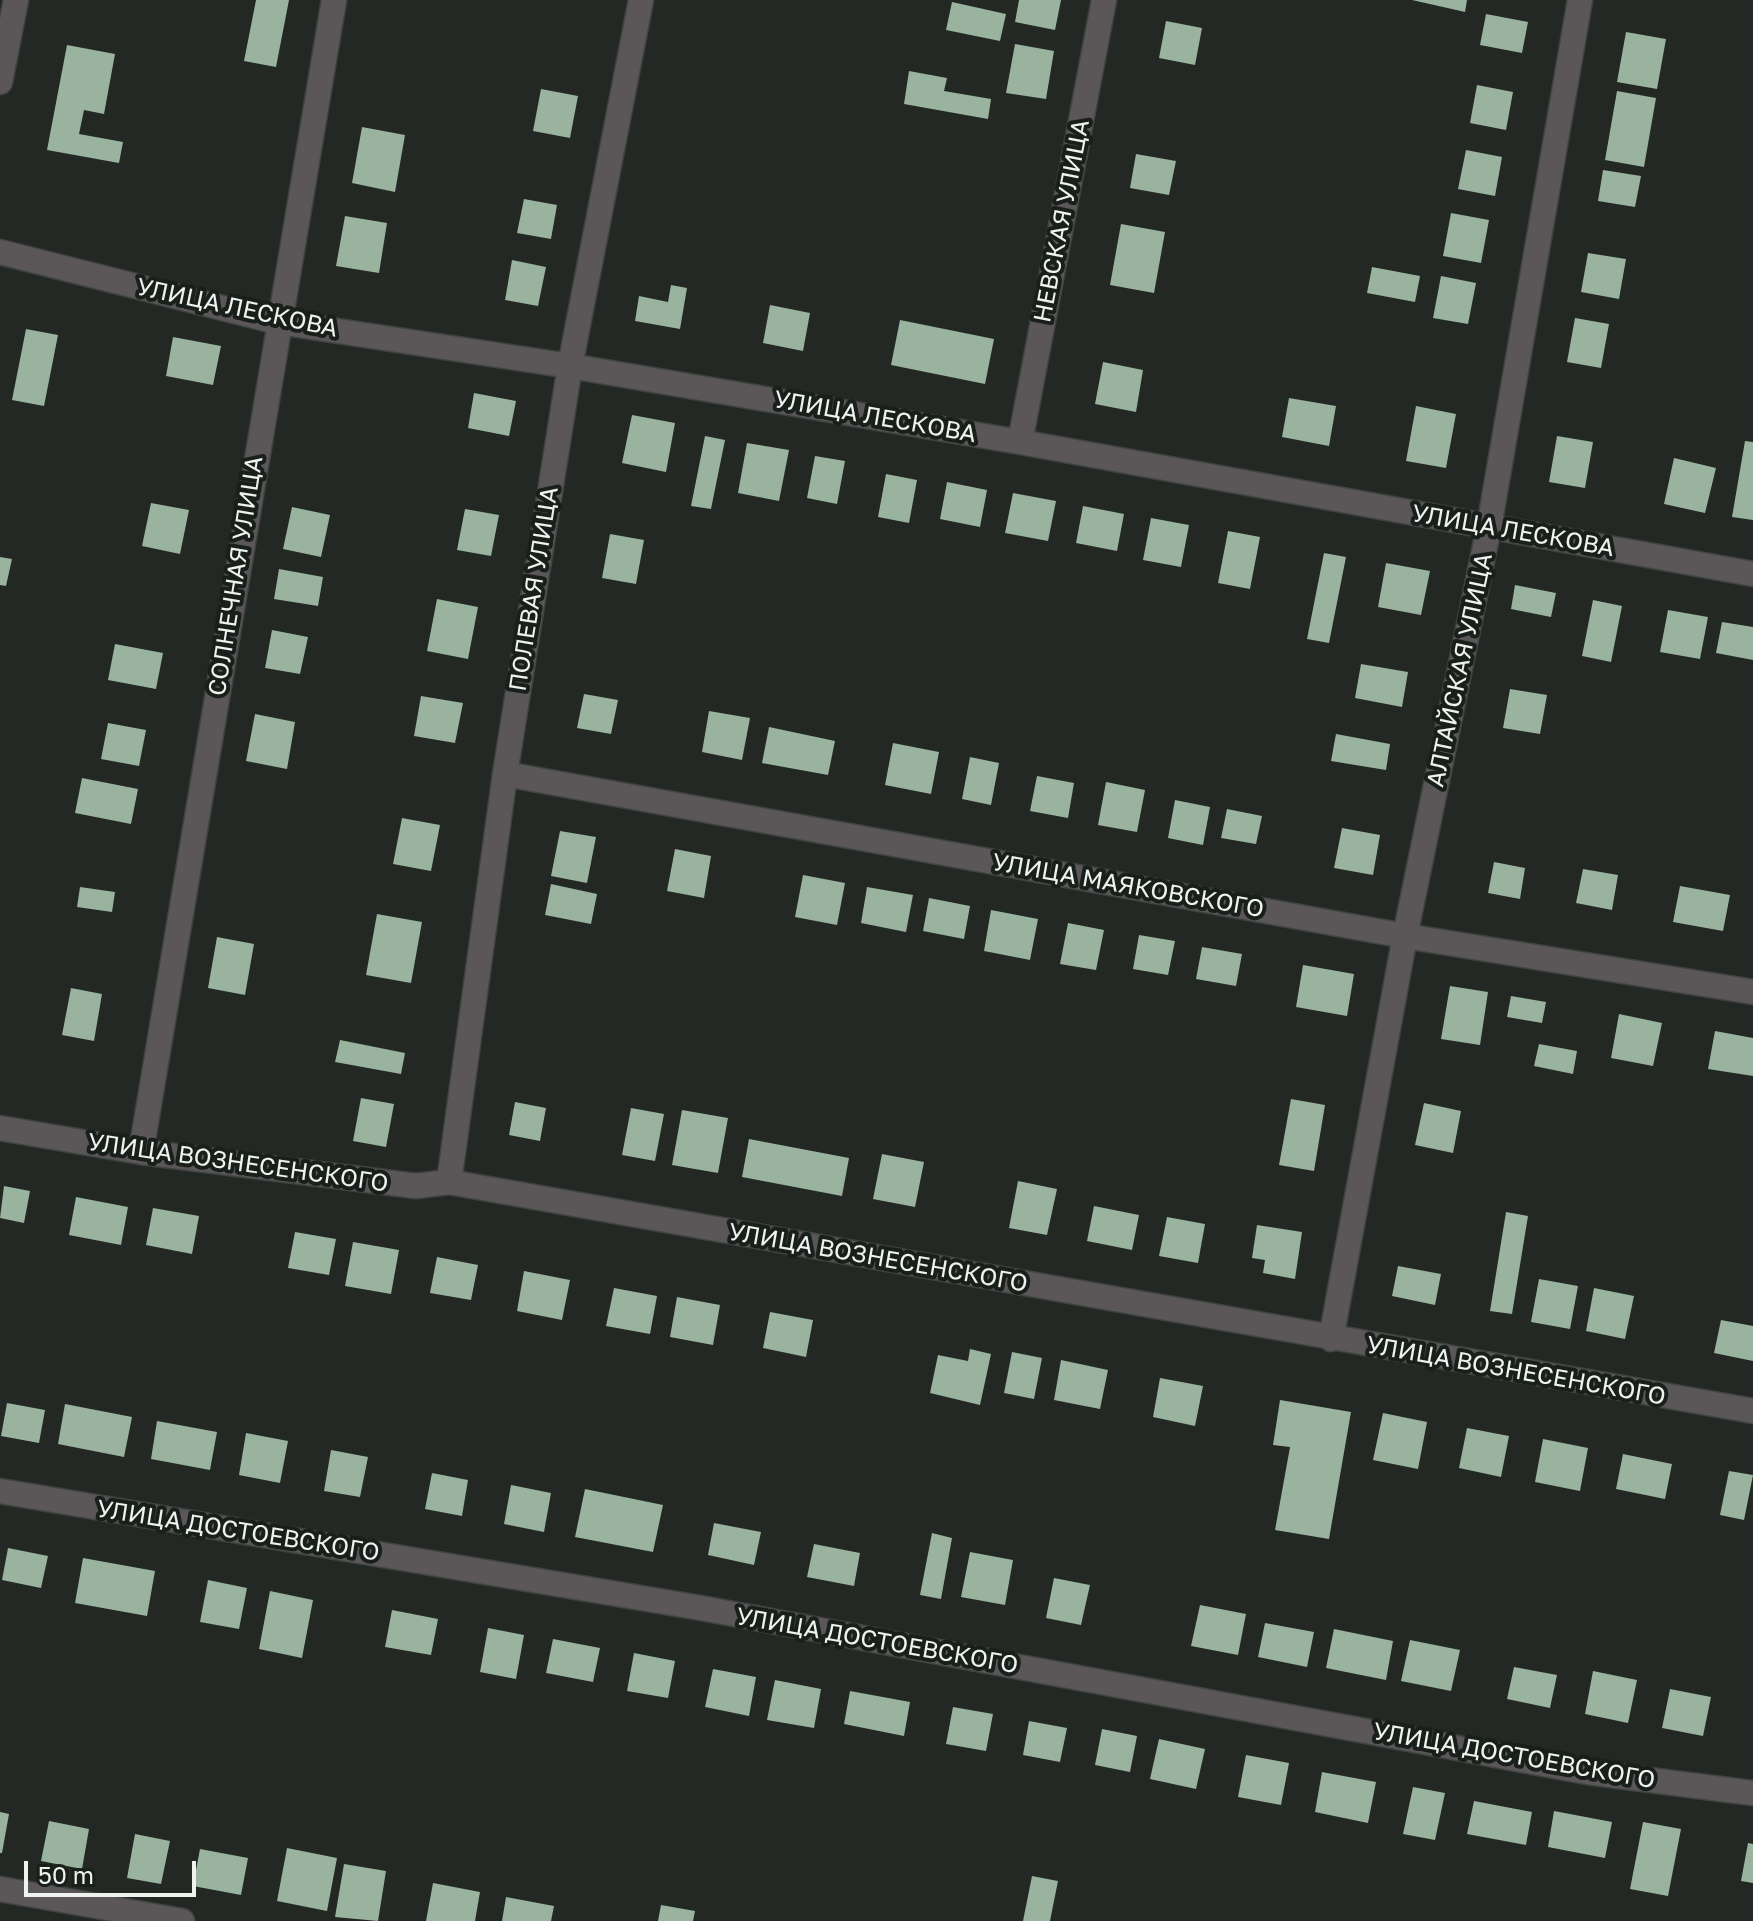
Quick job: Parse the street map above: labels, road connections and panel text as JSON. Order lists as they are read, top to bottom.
{
  "streets": {
    "street": [
      "НЕВСКАЯ УЛИЦА",
      "УЛИЦА ЛЕСКОВА",
      "СОЛНЕЧНАЯ УЛИЦА",
      "ПОЛЕВАЯ УЛИЦА",
      "АЛТАЙСКАЯ УЛИЦА",
      "УЛИЦА МАЯКОВСКОГО",
      "УЛИЦА ВОЗНЕСЕНСКОГО",
      "УЛИЦА ДОСТОЕВСКОГО"
    ]
  },
  "crossings": [
    ["НЕВСКАЯ УЛИЦА", "УЛИЦА ЛЕСКОВА"],
    ["УЛИЦА ЛЕСКОВА", "СОЛНЕЧНАЯ УЛИЦА"],
    ["УЛИЦА ЛЕСКОВА", "ПОЛЕВАЯ УЛИЦА"],
    ["УЛИЦА ЛЕСКОВА", "АЛТАЙСКАЯ УЛИЦА"],
    ["СОЛНЕЧНАЯ УЛИЦА", "УЛИЦА ВОЗНЕСЕНСКОГО"],
    ["ПОЛЕВАЯ УЛИЦА", "УЛИЦА МАЯКОВСКОГО"],
    ["ПОЛЕВАЯ УЛИЦА", "УЛИЦА ВОЗНЕСЕНСКОГО"],
    ["АЛТАЙСКАЯ УЛИЦА", "УЛИЦА МАЯКОВСКОГО"],
    ["АЛТАЙСКАЯ УЛИЦА", "УЛИЦА ВОЗНЕСЕНСКОГО"]
  ],
  "scale_bar": "50 m"
}
